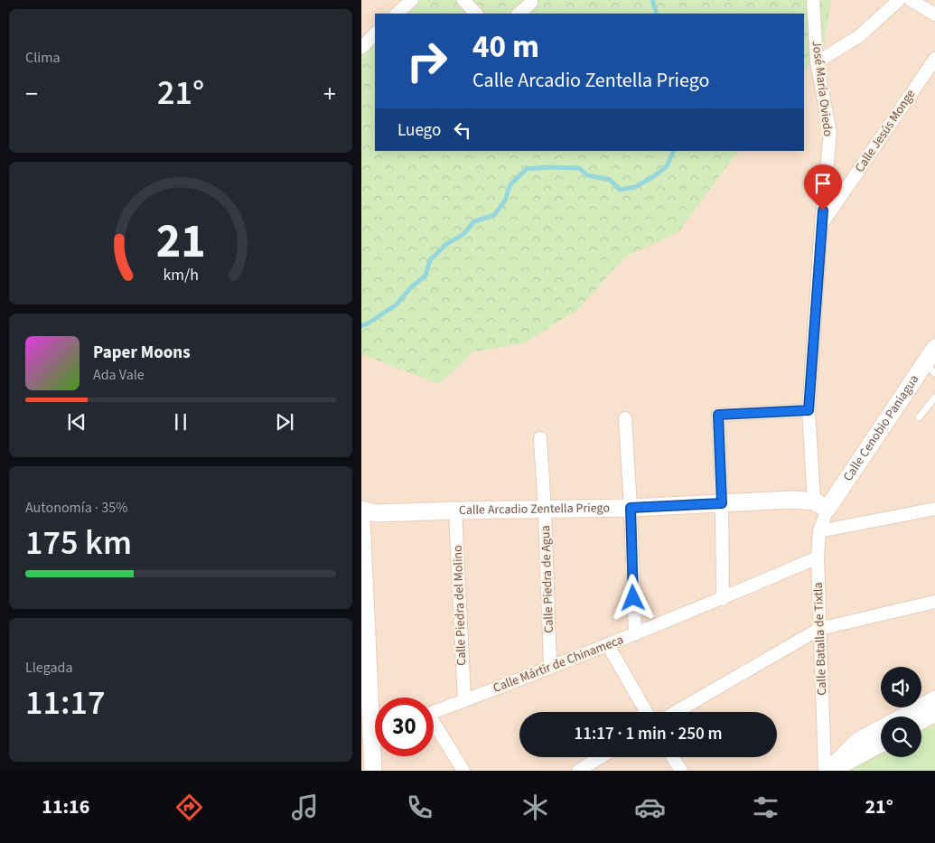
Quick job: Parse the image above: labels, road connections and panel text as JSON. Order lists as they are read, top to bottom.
{
  "streets": {
    "street": [
      "José María Oviedo",
      "Calle Jesús Monge",
      "Calle Cenobio Paniagua",
      "Calle Arcadio Zentella Priego",
      "Calle Piedra de Agua",
      "Calle Piedra del Molino",
      "Calle Batalla de Tixtla",
      "Calle Mártir de Chinameca"
    ]
  },
  "crossings": [
    ["José María Oviedo", "Calle Jesús Monge"],
    ["José María Oviedo", "Calle Cenobio Paniagua"],
    ["José María Oviedo", "Calle Arcadio Zentella Priego"],
    ["José María Oviedo", "Calle Batalla de Tixtla"],
    ["Calle Cenobio Paniagua", "Calle Arcadio Zentella Priego"],
    ["Calle Cenobio Paniagua", "Calle Batalla de Tixtla"],
    ["Calle Arcadio Zentella Priego", "Calle Piedra de Agua"],
    ["Calle Arcadio Zentella Priego", "Calle Piedra del Molino"],
    ["Calle Arcadio Zentella Priego", "Calle Batalla de Tixtla"],
    ["Calle Piedra de Agua", "Calle Mártir de Chinameca"],
    ["Calle Piedra del Molino", "Calle Mártir de Chinameca"],
    ["Calle Batalla de Tixtla", "Calle Mártir de Chinameca"]
  ],
  "page": {
    "tile": [
      "Clima",
      ["Autonomía · 35%", "175 km"],
      ["Llegada", "11:17"]
    ],
    "turn": ["40 m", "Calle Arcadio Zentella Priego"],
    "heat": ["−", "21°", "+"],
    "then": "Luego",
    "song": ["Paper Moons", "Ada Vale"],
    "limit": "30",
    "trip": "11:17 · 1 min · 250 m",
    "tabs": ["11:16", "21°"],
    "gauge": ["21", "km/h"]
  }
}
